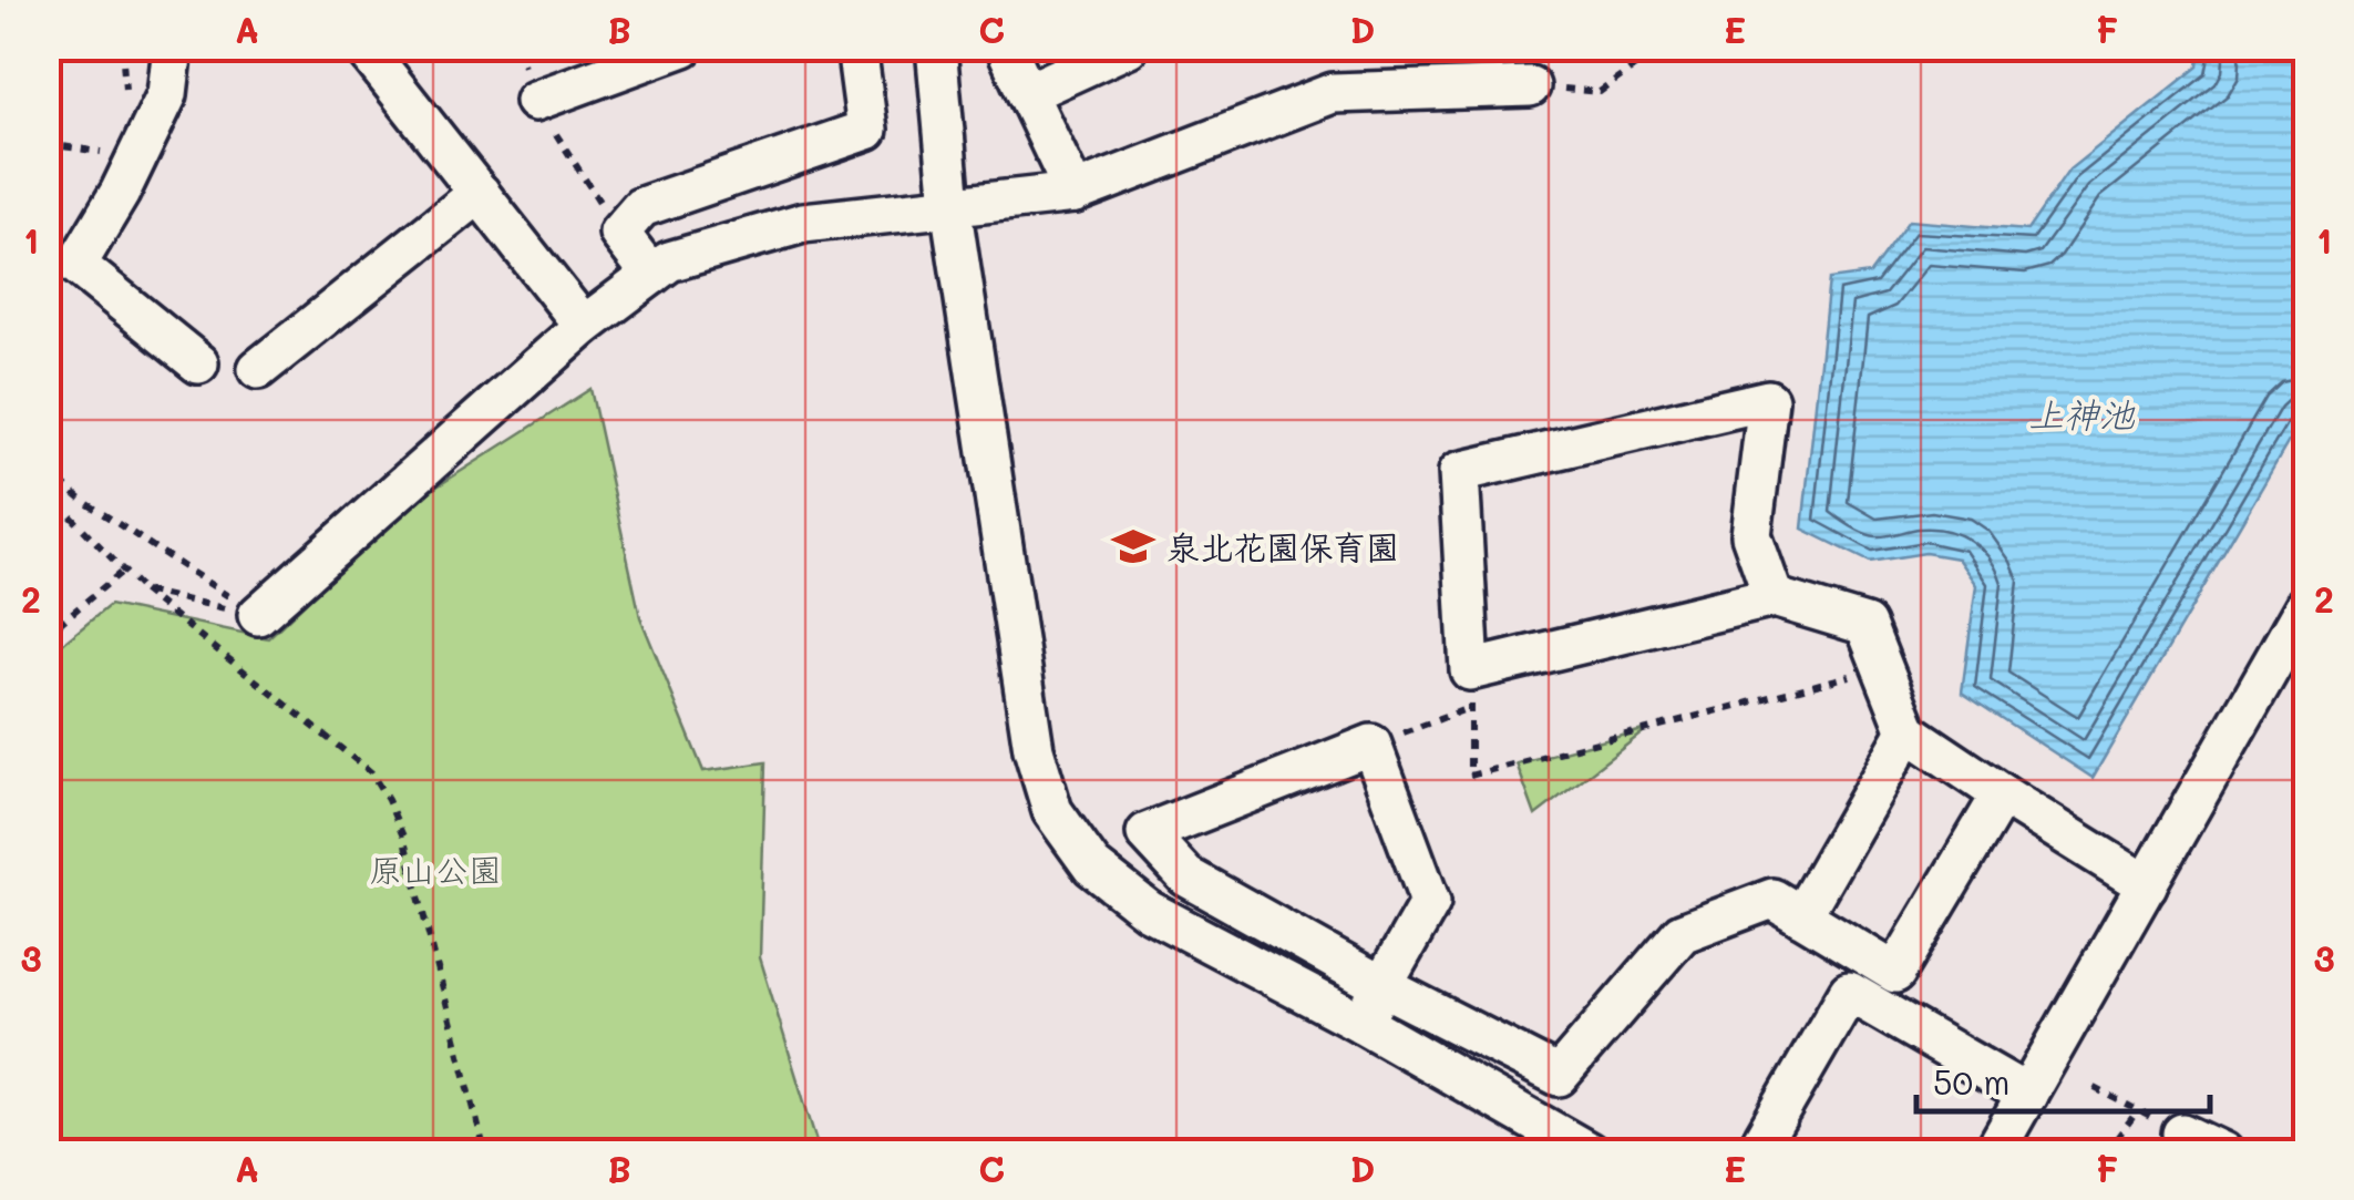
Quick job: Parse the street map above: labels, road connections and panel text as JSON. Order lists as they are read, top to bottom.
{
  "water": ["上神池"],
  "parks": ["原山公園"],
  "places": {
    "school or university": ["泉北花園保育園"]
  },
  "scale_bar": "50 m",
  "grid": {
    "columns": [
      "A",
      "B",
      "C",
      "D",
      "E",
      "F"
    ],
    "rows": ["1", "2", "3"]
  }
}
